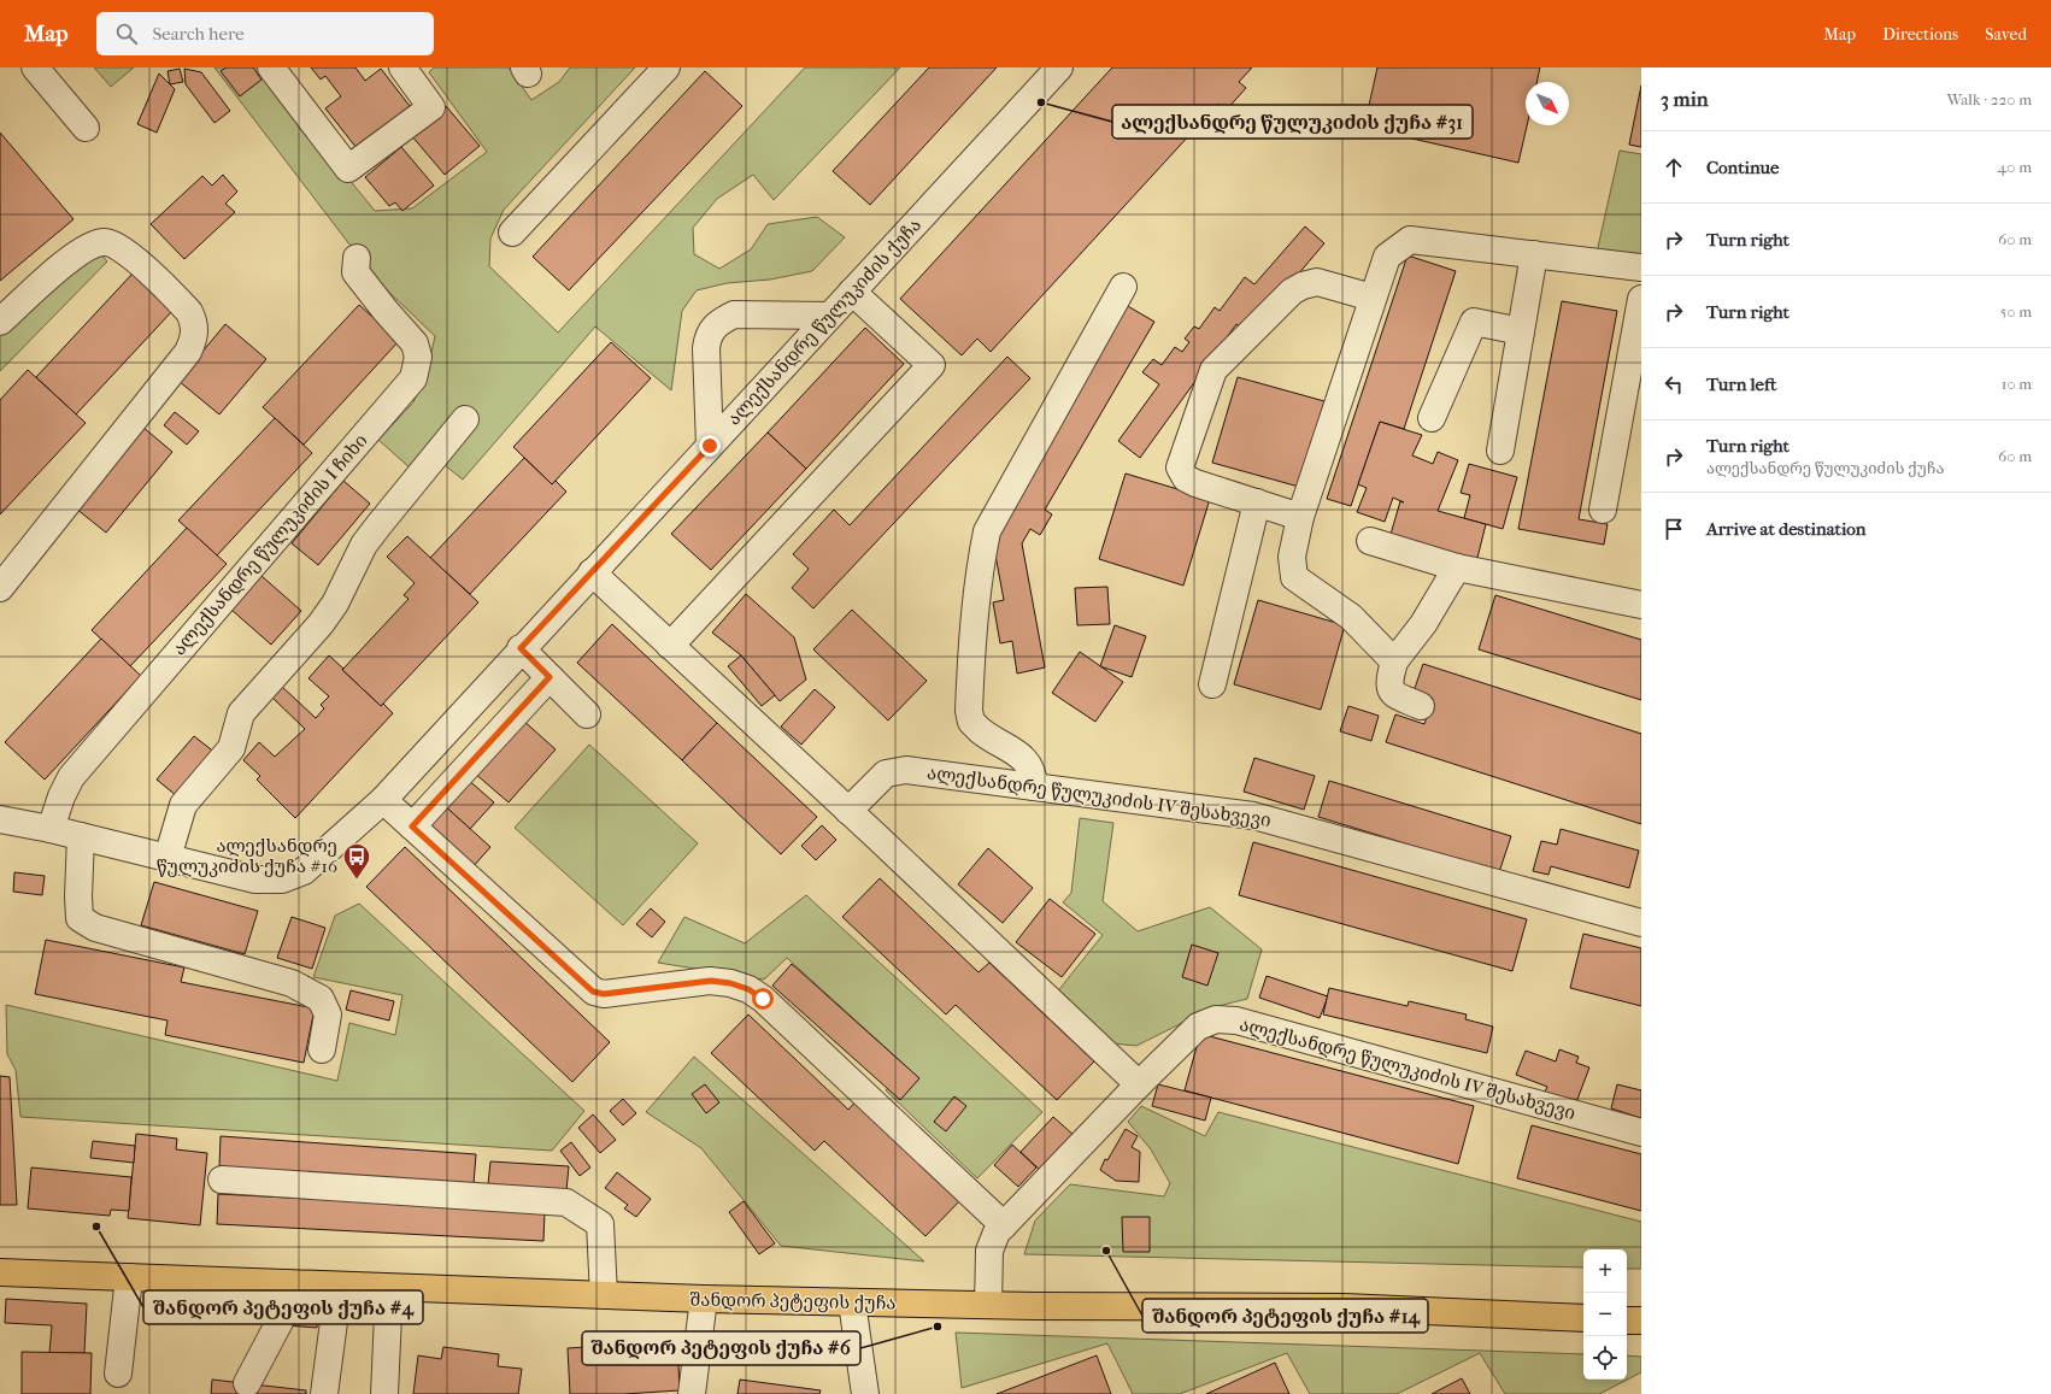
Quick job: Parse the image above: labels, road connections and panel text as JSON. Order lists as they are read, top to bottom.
{
  "streets": {
    "main road": ["შანდორ პეტეფის ქუჩა"],
    "street": ["ალექსანდრე წულუკიძის ქუჩა", "ალექსანდრე წულუკიძის I ჩიხი", "ალექსანდრე წულუკიძის IV შესახვევი"]
  },
  "crossings": [
    ["ალექსანდრე წულუკიძის ქუჩა", "ალექსანდრე წულუკიძის I ჩიხი"],
    ["ალექსანდრე წულუკიძის IV შესახვევი", "შანდორ პეტეფის ქუჩა"]
  ],
  "places": {
    "other": [
      "ალექსანდრე წულუკიძის ქუჩა #31",
      "შანდორ პეტეფის ქუჩა #4",
      "შანდორ პეტეფის ქუჩა #14",
      "შანდორ პეტეფის ქუჩა #6"
    ],
    "bus stop": ["ალექსანდრე წულუკიძის ქუჩა #16"]
  },
  "north": "bottom right",
  "page": {
    "header": "Map",
    "search": "Search here",
    "nav": ["Map", "Directions", "Saved"],
    "heading": ["3 min", "Walk · 220 m"],
    "list": [
      ["Continue", "40 m"],
      ["Turn right", "60 m"],
      ["Turn right", "50 m"],
      ["Turn left", "10 m"],
      ["Turn right", "ალექსანდრე წულუკიძის ქუჩა", "60 m"],
      "Arrive at destination"
    ],
    "map_buttons": ["+", "−"]
  }
}
